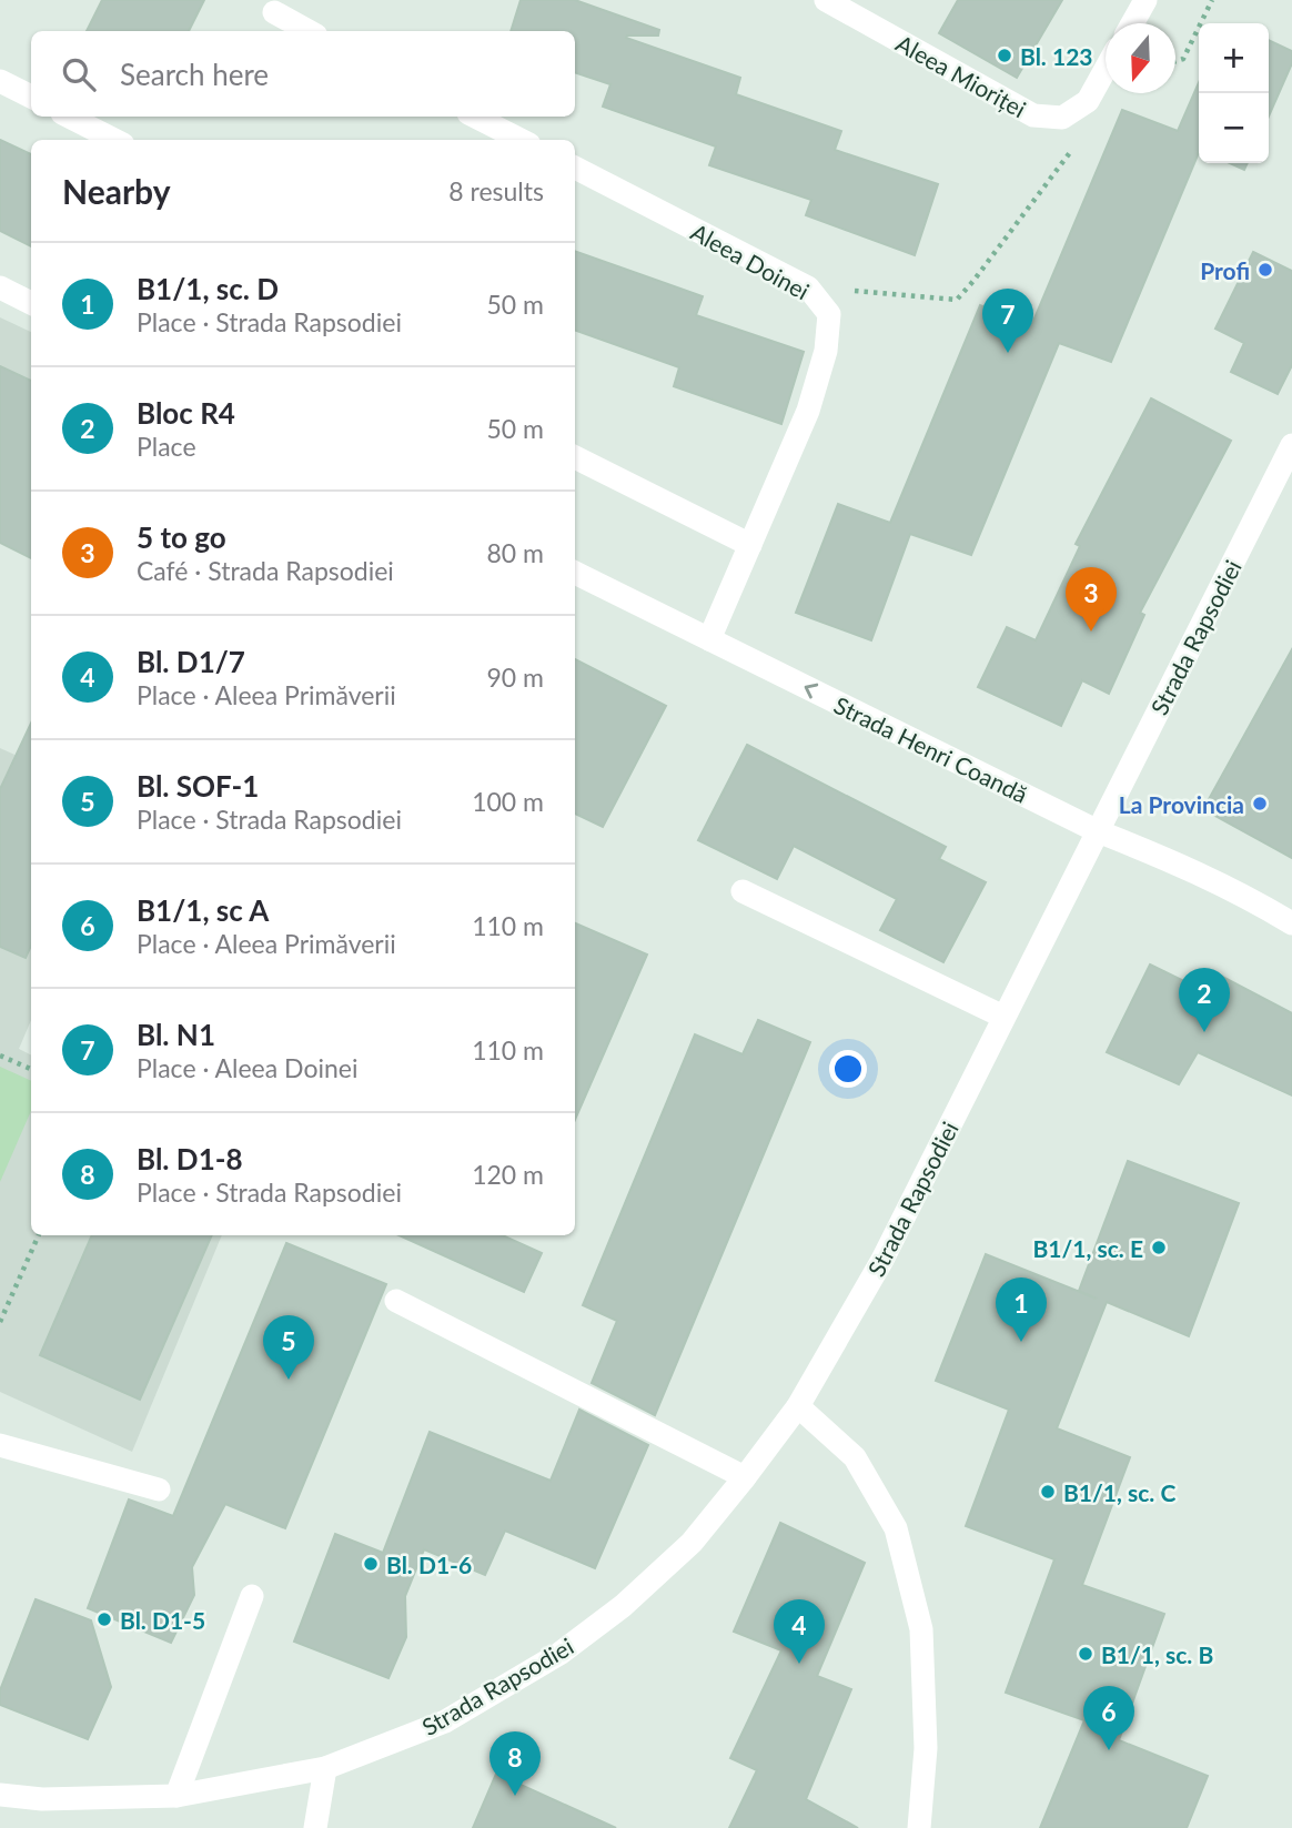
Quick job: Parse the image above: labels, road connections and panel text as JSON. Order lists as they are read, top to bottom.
{
  "streets": {
    "street": [
      "Aleea Mioriței",
      "Aleea Doinei",
      "Strada Rapsodiei",
      "Strada Henri Coandă"
    ]
  },
  "crossings": [
    ["Aleea Doinei", "Strada Henri Coandă"],
    ["Strada Rapsodiei", "Strada Henri Coandă"]
  ],
  "places": [
    "Bl. 123",
    "Profi",
    "La Provincia",
    "B1/1, sc. E",
    "B1/1, sc. C",
    "Bl. D1-6",
    "Bl. D1-5",
    "B1/1, sc. B"
  ],
  "north": "bottom",
  "page": {
    "map_buttons": ["+", "−"],
    "search": "Search here",
    "heading": ["Nearby", "8 results"],
    "list": [
      {
        "mark": "1",
        "name": "B1/1, sc. D",
        "note": "Place · Strada Rapsodiei",
        "value": "50 m"
      },
      {
        "mark": "2",
        "name": "Bloc R4",
        "note": "Place",
        "value": "50 m"
      },
      {
        "mark": "3",
        "name": "5 to go",
        "note": "Café · Strada Rapsodiei",
        "value": "80 m"
      },
      {
        "mark": "4",
        "name": "Bl. D1/7",
        "note": "Place · Aleea Primăverii",
        "value": "90 m"
      },
      {
        "mark": "5",
        "name": "Bl. SOF-1",
        "note": "Place · Strada Rapsodiei",
        "value": "100 m"
      },
      {
        "mark": "6",
        "name": "B1/1, sc A",
        "note": "Place · Aleea Primăverii",
        "value": "110 m"
      },
      {
        "mark": "7",
        "name": "Bl. N1",
        "note": "Place · Aleea Doinei",
        "value": "110 m"
      },
      {
        "mark": "8",
        "name": "Bl. D1-8",
        "note": "Place · Strada Rapsodiei",
        "value": "120 m"
      }
    ],
    "pins": [
      "7",
      "3",
      "2",
      "1",
      "5",
      "4",
      "6",
      "8"
    ]
  }
}
